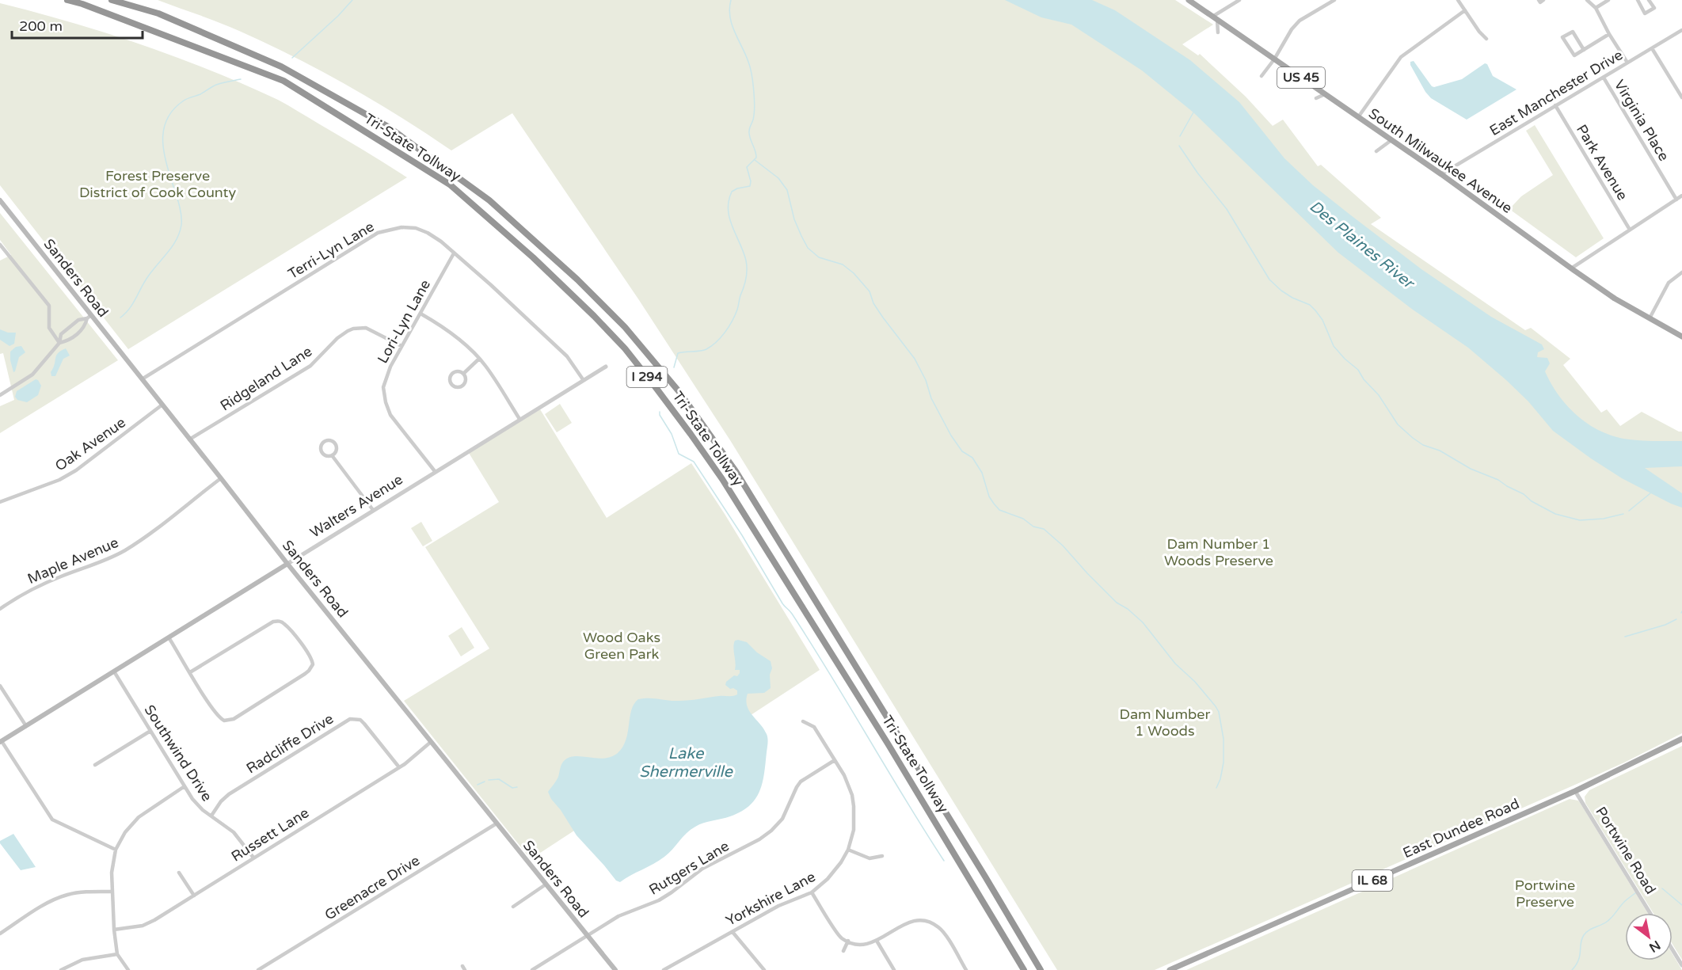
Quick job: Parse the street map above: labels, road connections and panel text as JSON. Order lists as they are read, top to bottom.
{
  "streets": {
    "highway": ["Tri-State Tollway", "I 294"],
    "main road": [
      "US 45",
      "South Milwaukee Avenue",
      "Sanders Road",
      "Walters Avenue",
      "East Dundee Road",
      "IL 68"
    ],
    "street": [
      "East Manchester Drive",
      "Virginia Place",
      "Park Avenue",
      "Terri-Lyn Lane",
      "Lori-Lyn Lane",
      "Ridgeland Lane",
      "Oak Avenue",
      "Maple Avenue",
      "Radcliffe Drive",
      "Southwind Drive",
      "Russett Lane",
      "Portwine Road",
      "Rutgers Lane",
      "Greenacre Drive",
      "Yorkshire Lane"
    ]
  },
  "crossings": [
    ["East Manchester Drive", "Virginia Place"],
    ["East Manchester Drive", "South Milwaukee Avenue"],
    ["East Manchester Drive", "Park Avenue"],
    ["Terri-Lyn Lane", "Sanders Road"],
    ["Terri-Lyn Lane", "Lori-Lyn Lane"],
    ["Terri-Lyn Lane", "Walters Avenue"],
    ["Sanders Road", "Ridgeland Lane"],
    ["Sanders Road", "Oak Avenue"],
    ["Sanders Road", "Walters Avenue"],
    ["Sanders Road", "Maple Avenue"],
    ["Sanders Road", "Russett Lane"],
    ["Sanders Road", "Rutgers Lane"],
    ["Sanders Road", "Greenacre Drive"],
    ["Lori-Lyn Lane", "Ridgeland Lane"],
    ["Lori-Lyn Lane", "Walters Avenue"],
    ["Walters Avenue", "Southwind Drive"],
    ["Radcliffe Drive", "Southwind Drive"],
    ["Radcliffe Drive", "Russett Lane"],
    ["Southwind Drive", "Russett Lane"],
    ["East Dundee Road", "Portwine Road"],
    ["Rutgers Lane", "Yorkshire Lane"]
  ],
  "water": ["Des Plaines River", "Lake Shermerville"],
  "parks": [
    "Forest Preserve District of Cook County",
    "Dam Number 1 Woods Preserve",
    "Wood Oaks Green Park",
    "Dam Number 1 Woods",
    "Portwine Preserve"
  ],
  "scale_bar": "200 m",
  "north": "bottom right"
}
